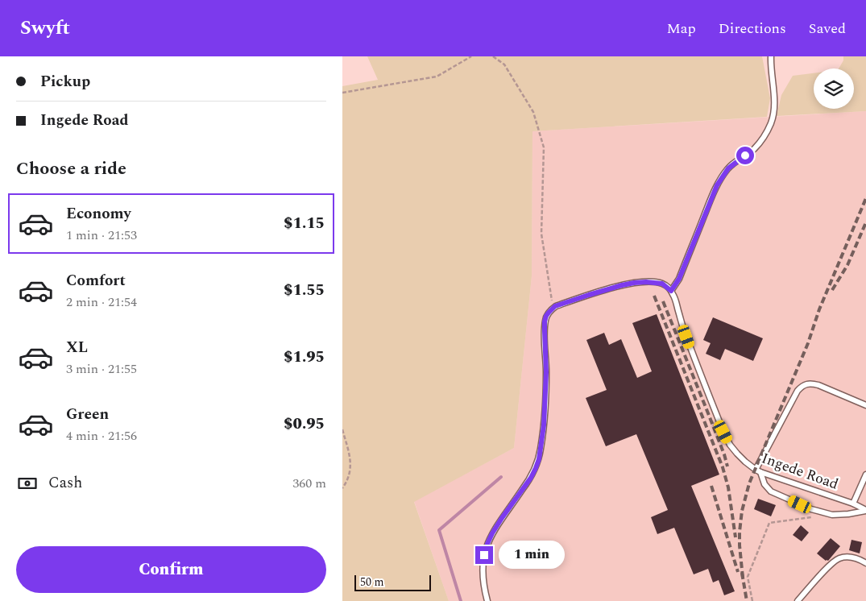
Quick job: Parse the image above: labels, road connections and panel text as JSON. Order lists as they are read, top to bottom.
{
  "streets": {
    "lane": ["Ingede Road"]
  },
  "scale_bar": "50 m",
  "page": {
    "header": "Swyft",
    "nav": ["Map", "Directions", "Saved"],
    "banner": ["Pickup", "Ingede Road"],
    "heading": "Choose a ride",
    "list": [
      {
        "name": "Economy",
        "note": "1 min · 21:53",
        "value": "$1.15"
      },
      {
        "name": "Comfort",
        "note": "2 min · 21:54",
        "value": "$1.55"
      },
      {
        "name": "XL",
        "note": "3 min · 21:55",
        "value": "$1.95"
      },
      {
        "name": "Green",
        "note": "4 min · 21:56",
        "value": "$0.95"
      }
    ],
    "pay": ["Cash", "360 m"],
    "buttons": "Confirm",
    "bubble": "1 min",
    "scale": "50 m"
  }
}
